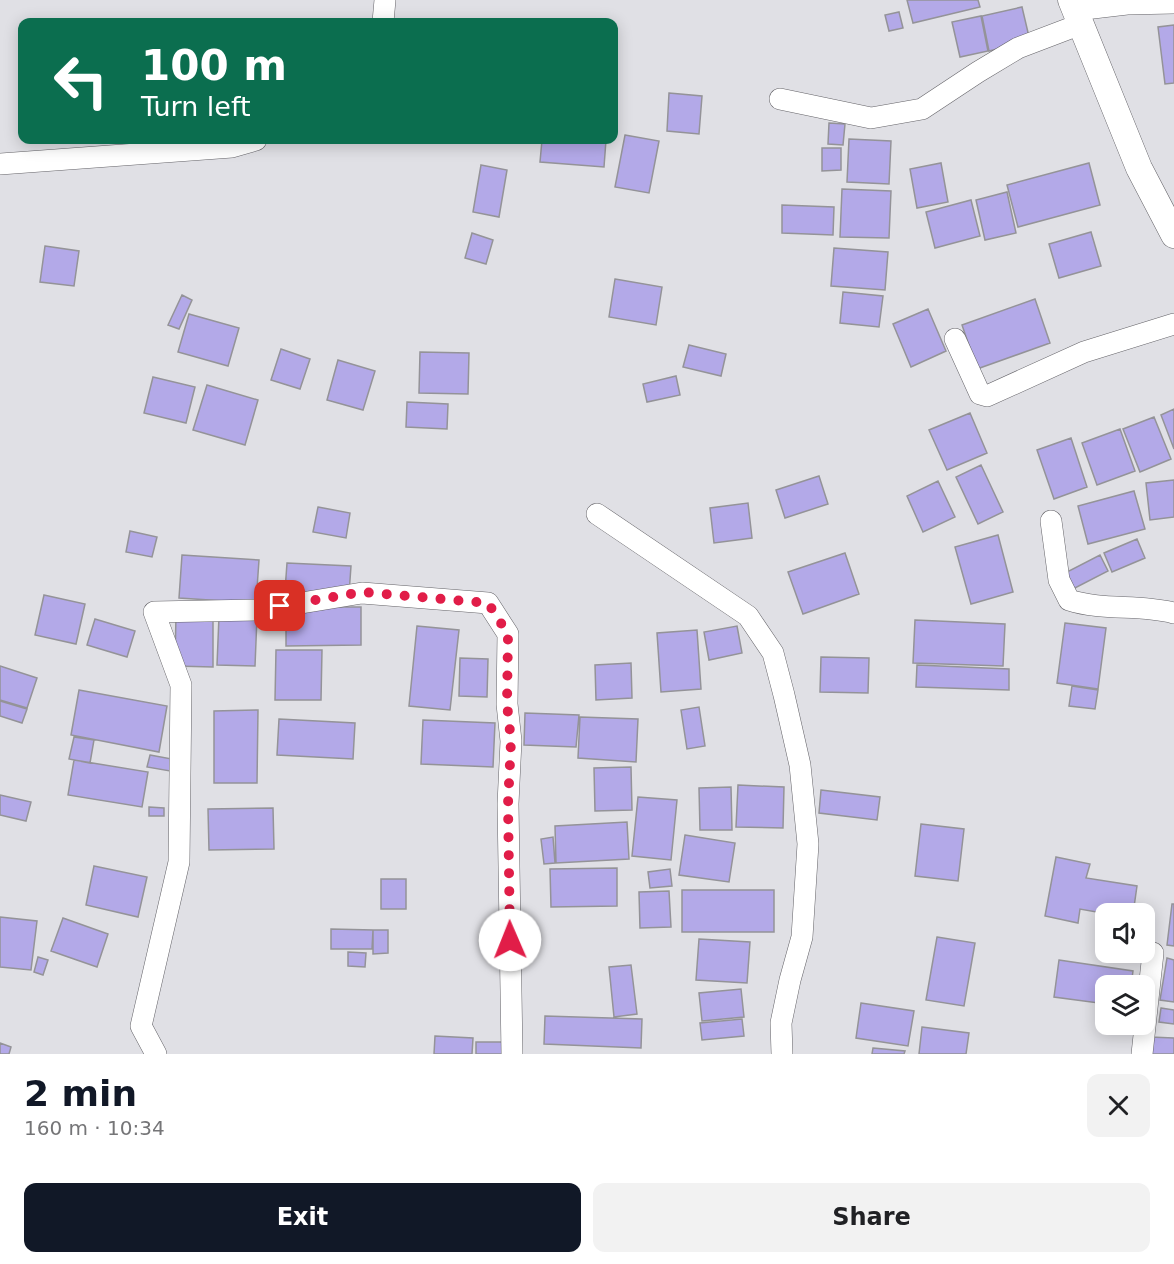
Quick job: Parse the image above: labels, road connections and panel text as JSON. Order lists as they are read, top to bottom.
{
  "page": {
    "turn": ["100 m", "Turn left"],
    "heading": ["2 min", "160 m · 10:34"],
    "buttons": ["Exit", "Share"]
  }
}
